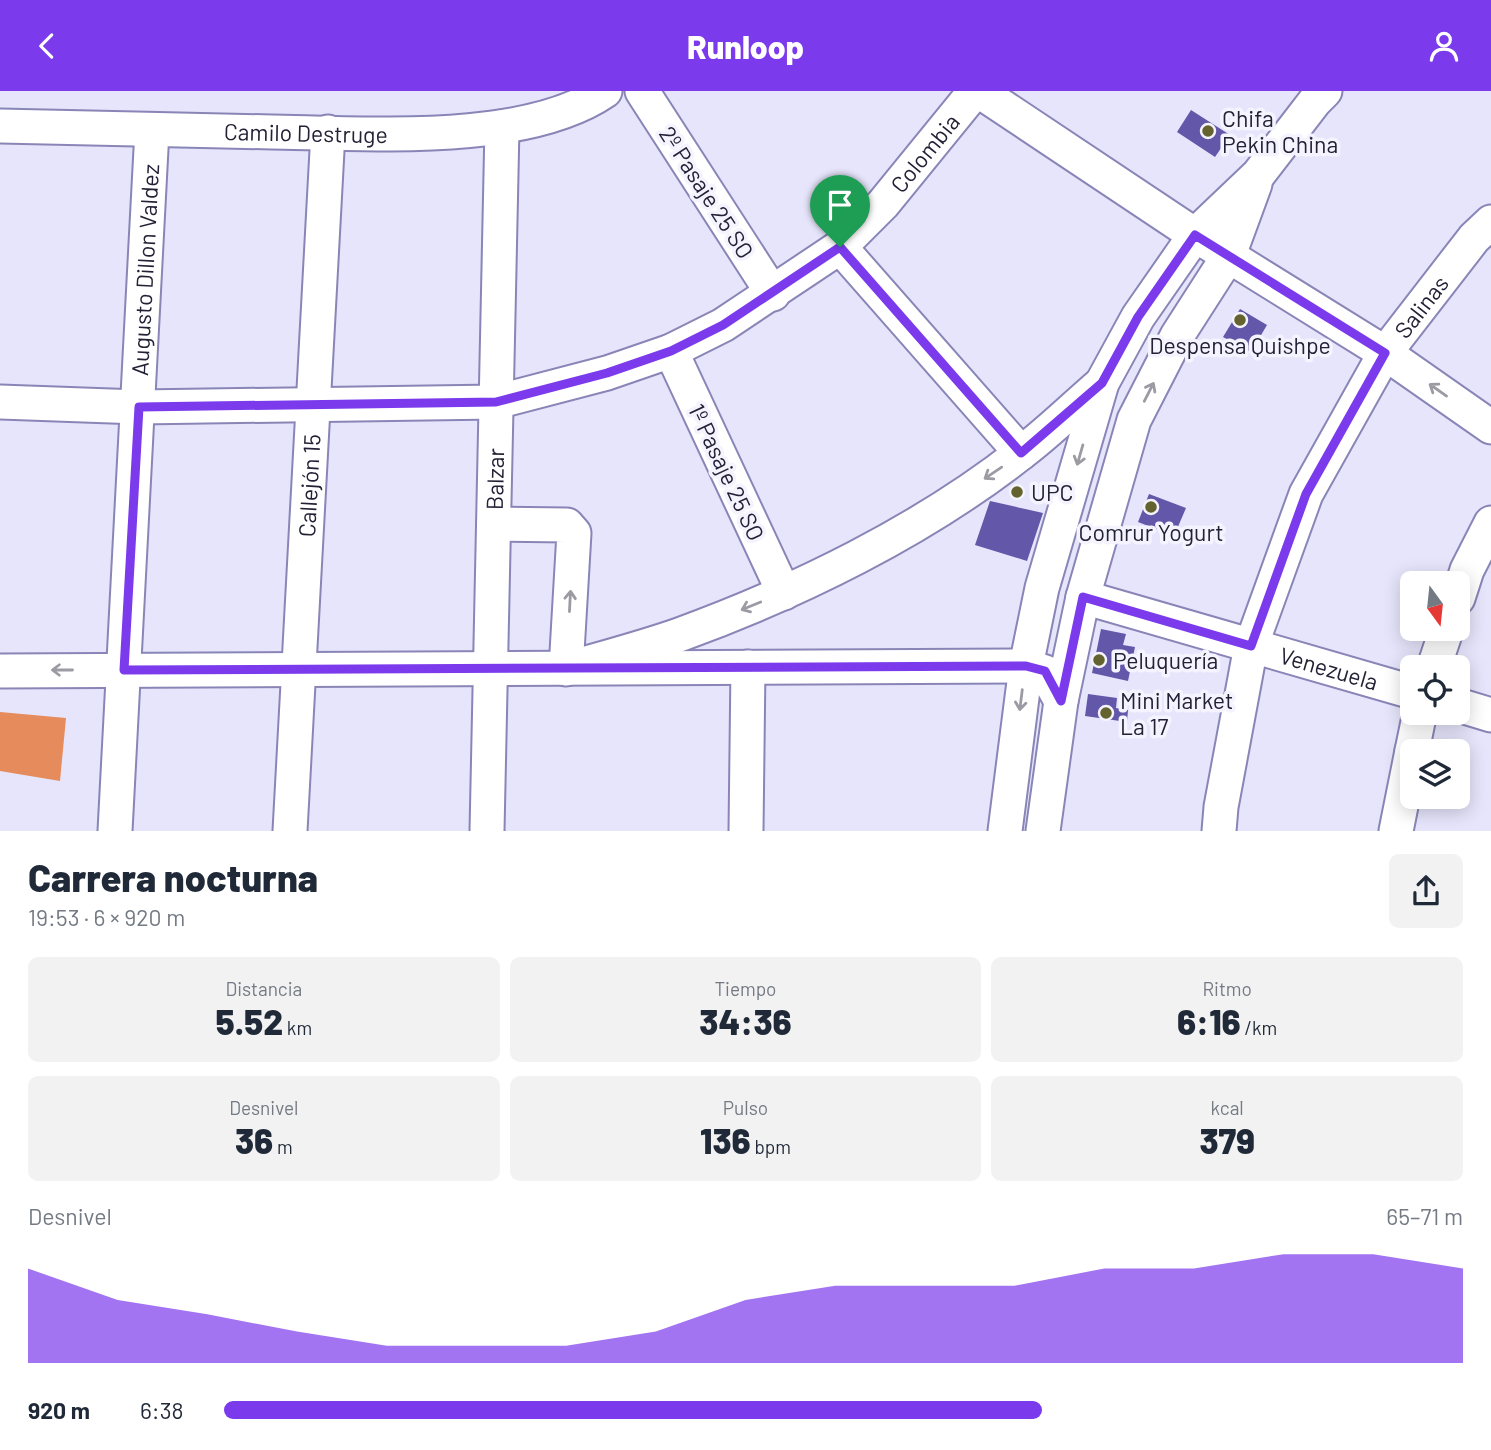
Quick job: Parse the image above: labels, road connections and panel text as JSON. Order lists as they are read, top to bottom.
{
  "streets": {
    "street": [
      "Camilo Destruge",
      "Colombia",
      "2º Pasaje 25 SO",
      "Augusto Dillon Valdez",
      "Salinas",
      "1º Pasaje 25 SO",
      "Balzar",
      "Callejón 15",
      "Venezuela"
    ]
  },
  "crossings": [
    ["Camilo Destruge", "Augusto Dillon Valdez"],
    ["Camilo Destruge", "Balzar"],
    ["Camilo Destruge", "Callejón 15"],
    ["Colombia", "2º Pasaje 25 SO"],
    ["Colombia", "Augusto Dillon Valdez"],
    ["Colombia", "1º Pasaje 25 SO"],
    ["Colombia", "Balzar"],
    ["Colombia", "Callejón 15"],
    ["Salinas", "Venezuela"]
  ],
  "places": [
    "Chifa Pekin China",
    "Despensa Quishpe",
    "UPC",
    "Comrur Yogurt",
    "Peluquería",
    "Mini Market La 17"
  ],
  "north": "bottom",
  "page": {
    "header": "Runloop",
    "heading": ["Carrera nocturna", "19:53 · 6 × 920 m"],
    "stats": [
      ["Distancia", "5.52 km"],
      ["Tiempo", "34:36"],
      ["Ritmo", "6:16 /km"],
      ["Desnivel", "36 m"],
      ["Pulso", "136 bpm"],
      ["kcal", "379"]
    ],
    "chart": ["Desnivel", "65–71 m"],
    "list": [
      {
        "name": "920 m",
        "note": "6:38"
      }
    ]
  }
}
